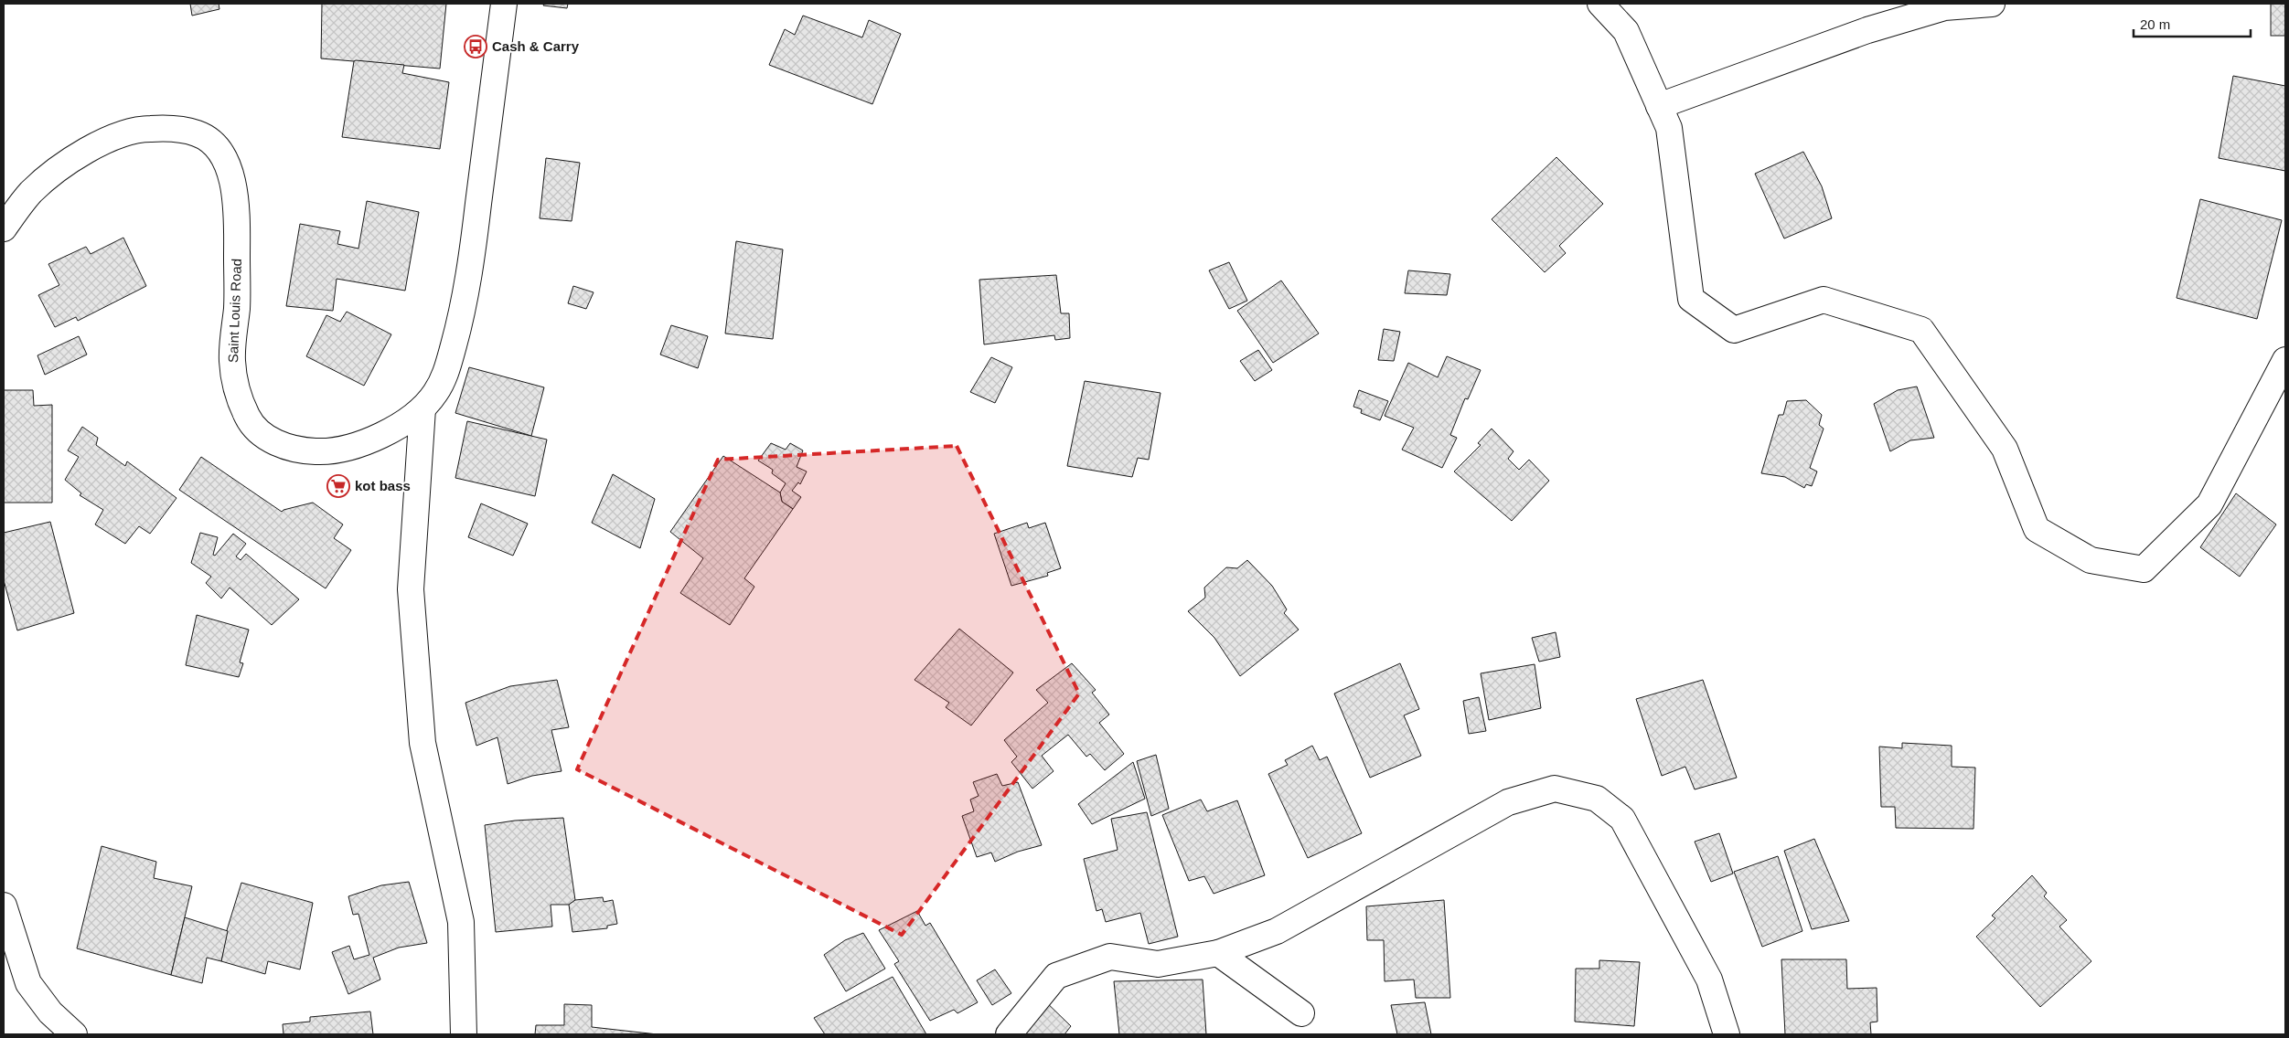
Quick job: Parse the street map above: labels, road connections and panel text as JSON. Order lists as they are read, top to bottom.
{
  "streets": {
    "street": ["Saint Louis Road"]
  },
  "places": {
    "bus stop": ["Cash & Carry"],
    "supermarket": ["kot bass"]
  },
  "scale_bar": "20 m"
}
